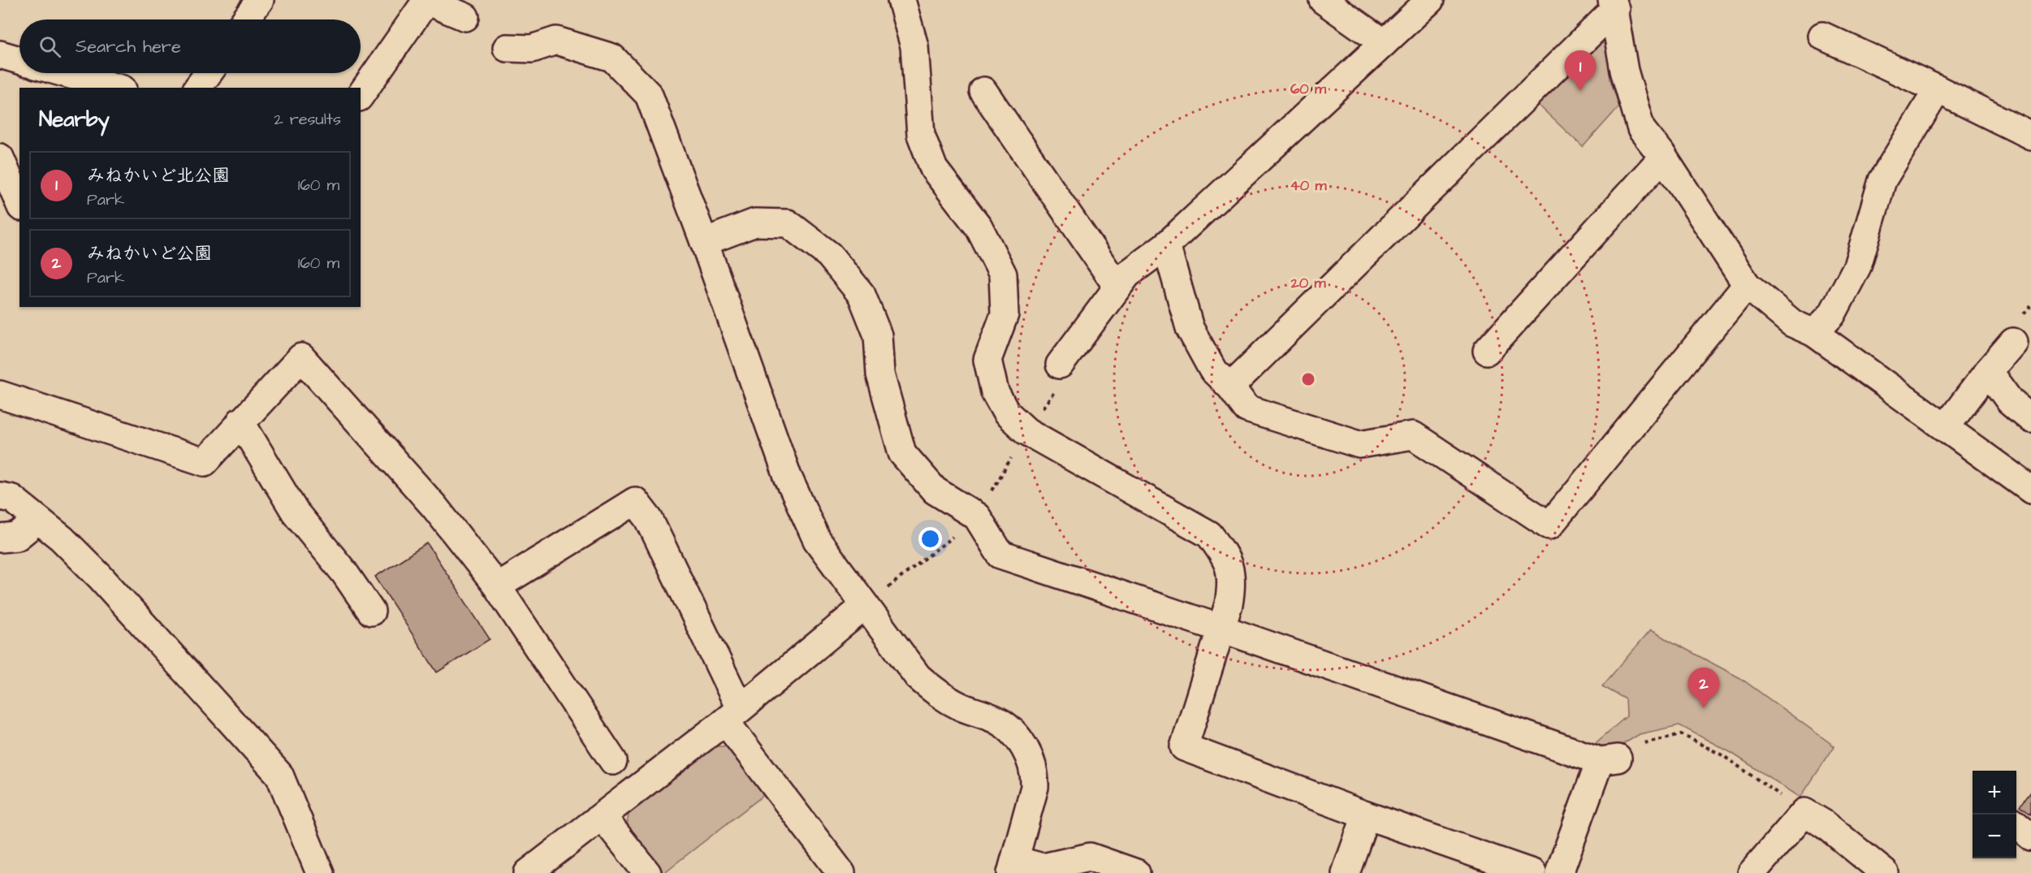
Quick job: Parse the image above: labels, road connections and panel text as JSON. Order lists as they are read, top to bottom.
{
  "page": {
    "search": "Search here",
    "pins": ["1", "2"],
    "heading": ["Nearby", "2 results"],
    "list": [
      {
        "mark": "1",
        "name": "みねかいど北公園",
        "note": "Park",
        "value": "160 m"
      },
      {
        "mark": "2",
        "name": "みねかいど公園",
        "note": "Park",
        "value": "160 m"
      }
    ],
    "map_buttons": ["+", "−"]
  },
  "rings": ["60 m", "40 m", "20 m"]
}
